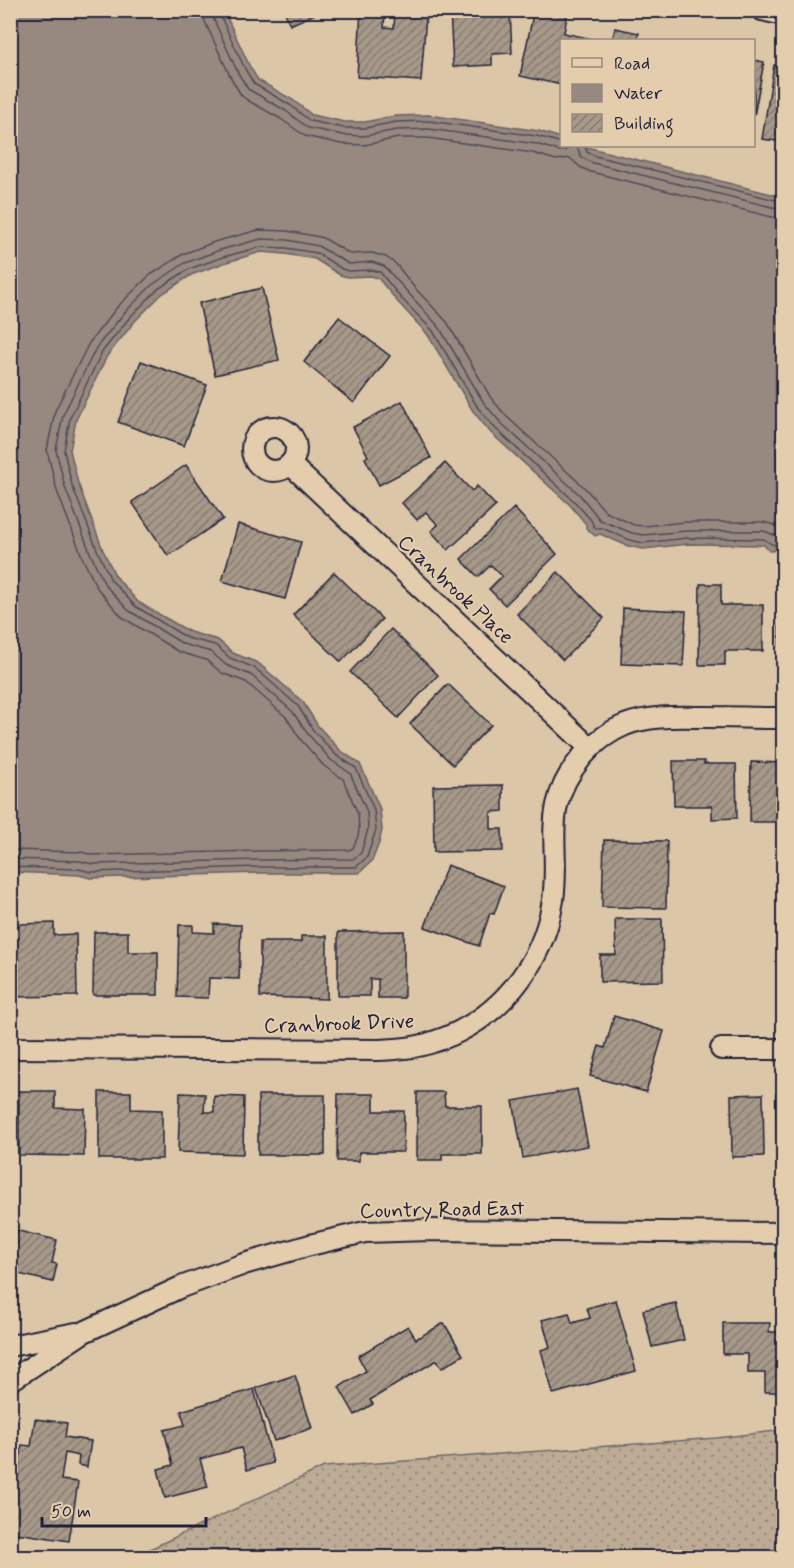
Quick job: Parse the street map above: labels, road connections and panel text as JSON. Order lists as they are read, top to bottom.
{
  "streets": {
    "street": ["Cranbrook Place", "Cranbrook Drive", "Country Road East"]
  },
  "crossings": [
    ["Cranbrook Place", "Cranbrook Drive"]
  ],
  "legend": ["Road", "Water", "Building"],
  "scale_bar": "50 m"
}
